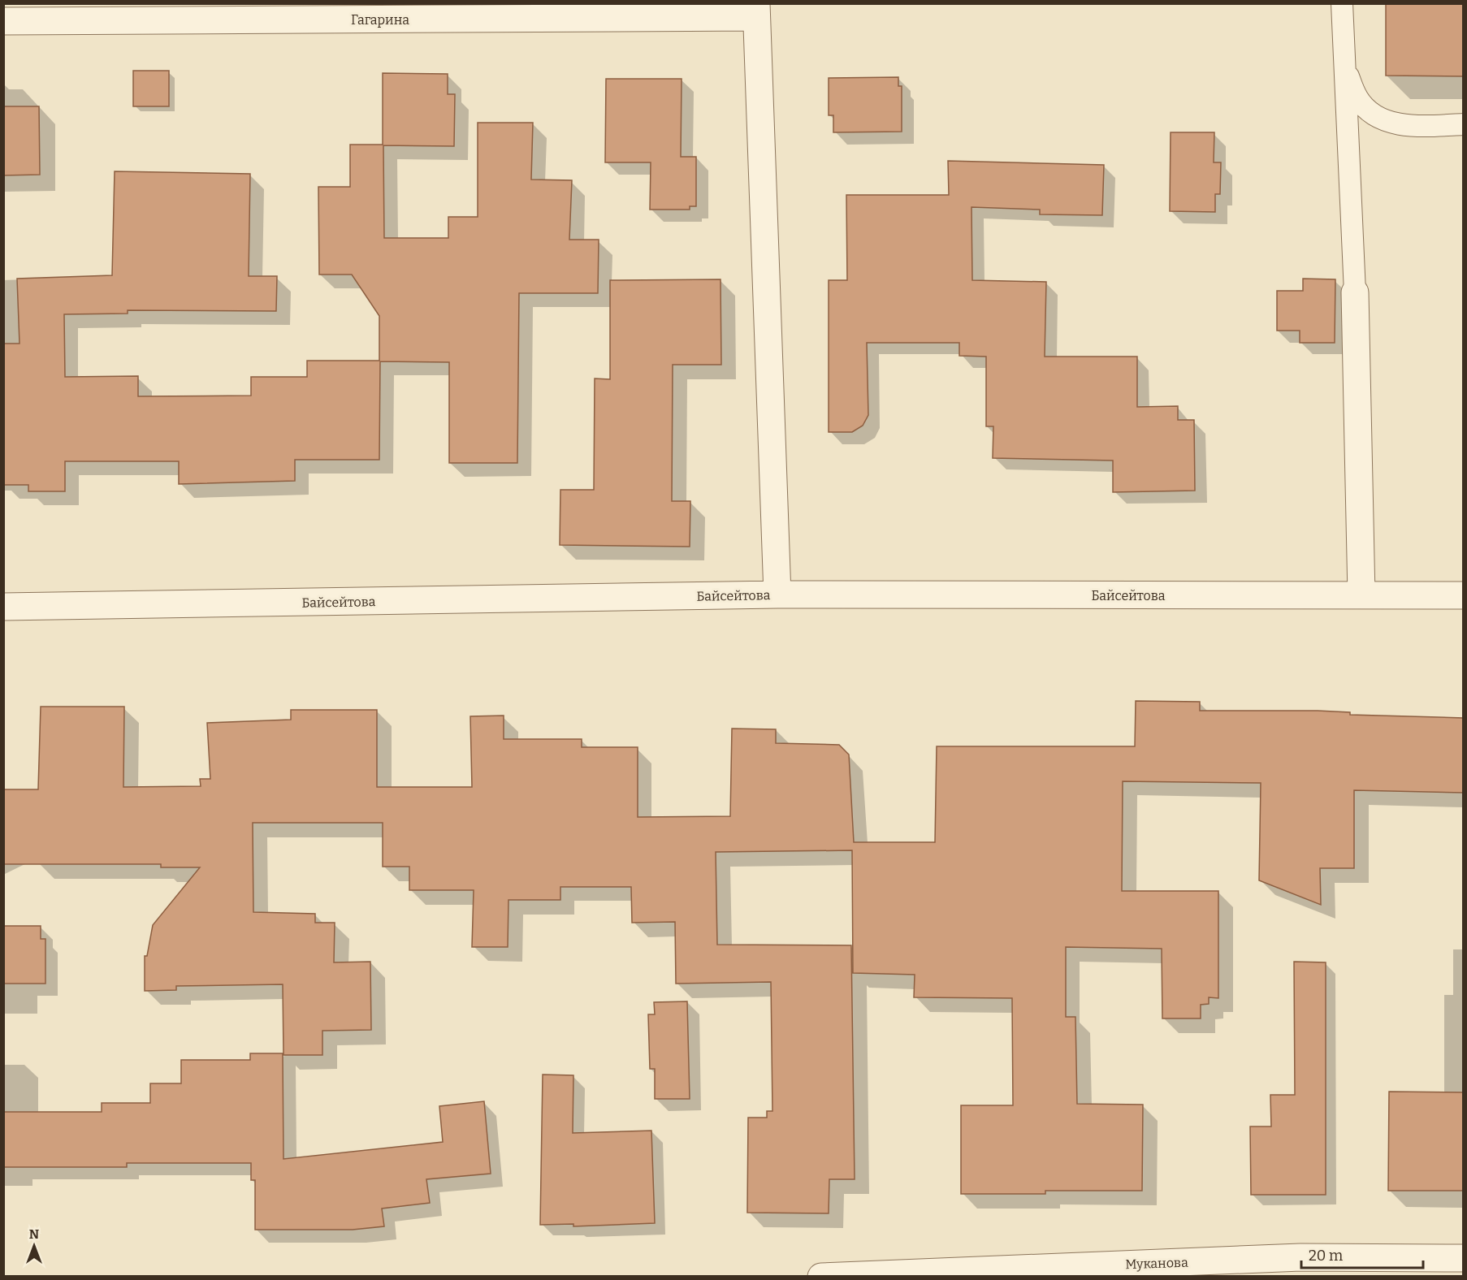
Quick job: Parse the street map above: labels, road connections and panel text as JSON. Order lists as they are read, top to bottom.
{
  "streets": {
    "street": ["Гагарина", "Байсейтова", "Муканова"]
  },
  "scale_bar": "20 m",
  "north": "top"
}
